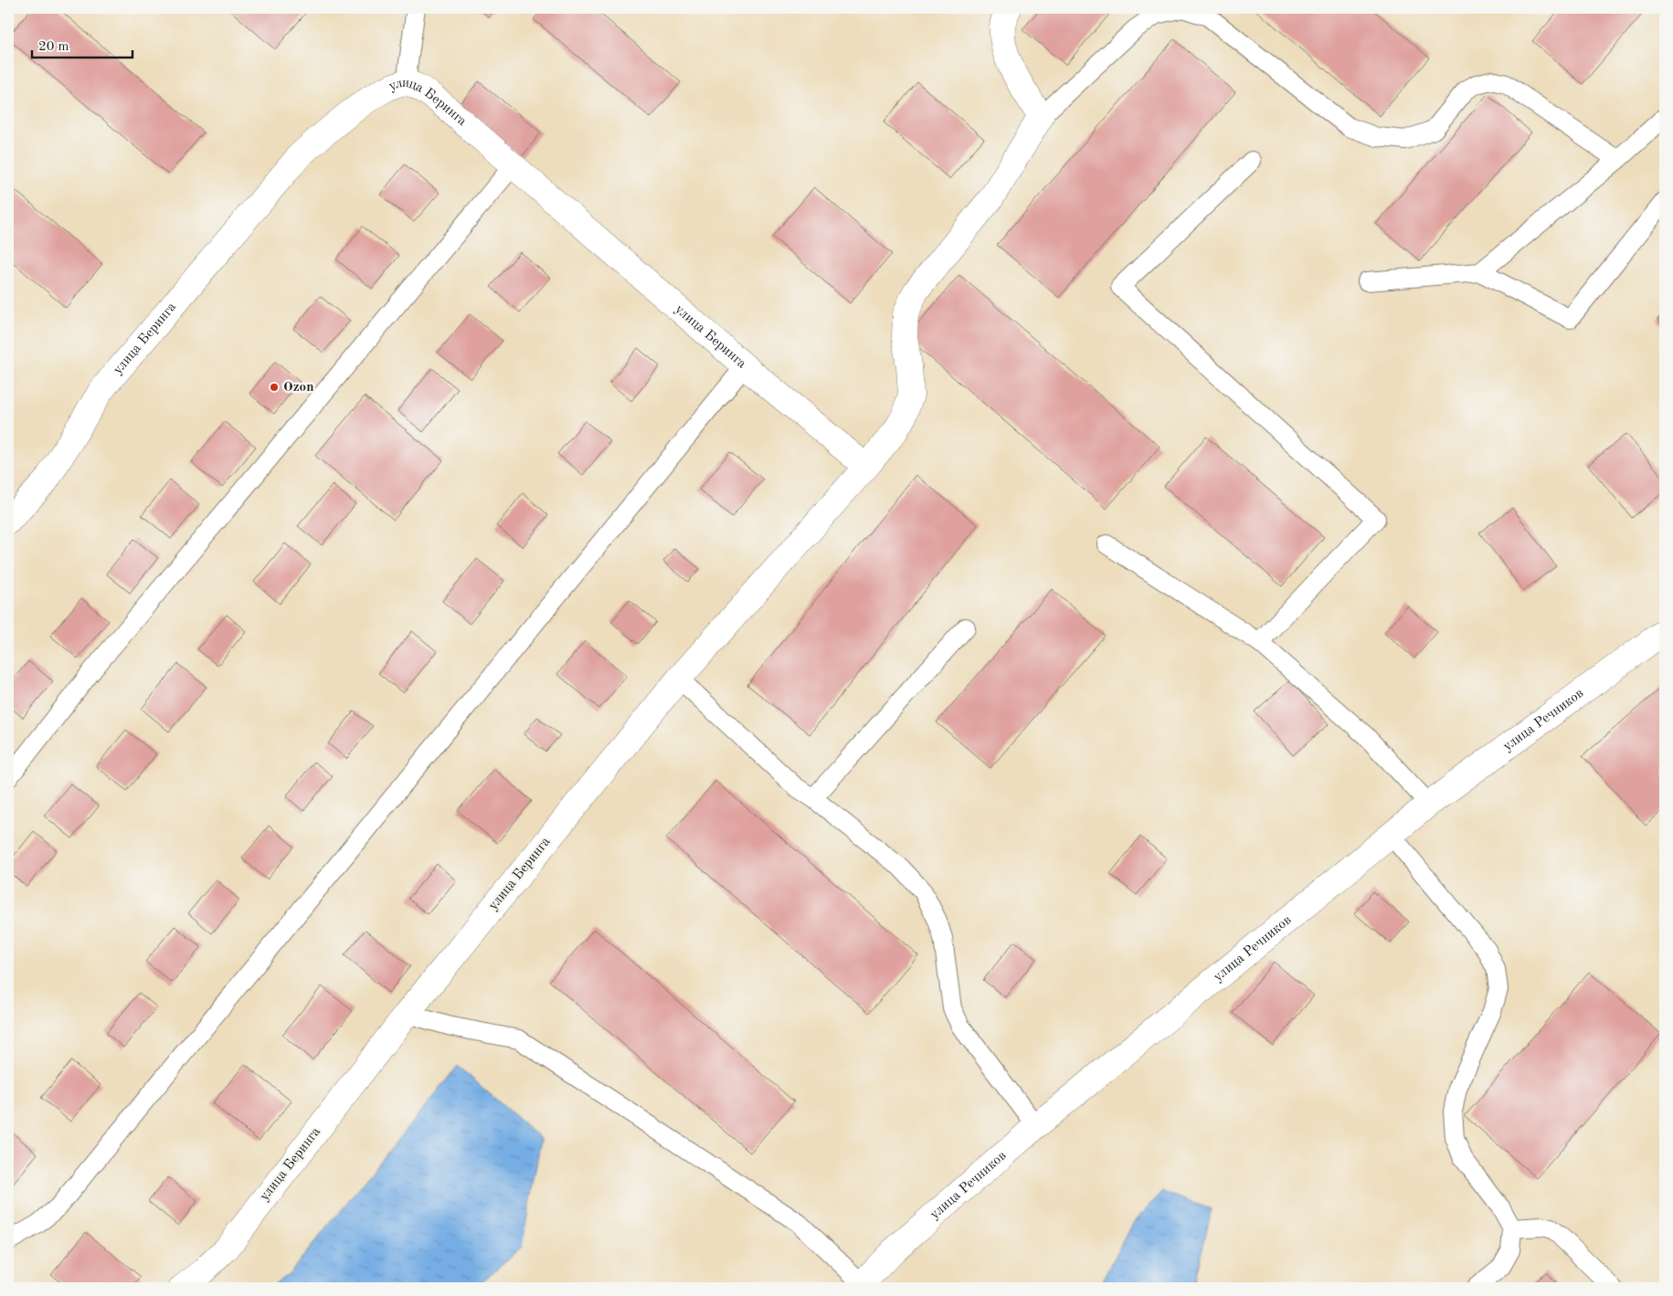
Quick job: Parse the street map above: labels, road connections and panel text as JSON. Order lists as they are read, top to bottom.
{
  "streets": {
    "street": ["улица Беринга", "улица Речников"]
  },
  "places": ["Ozon"],
  "scale_bar": "20 m"
}
